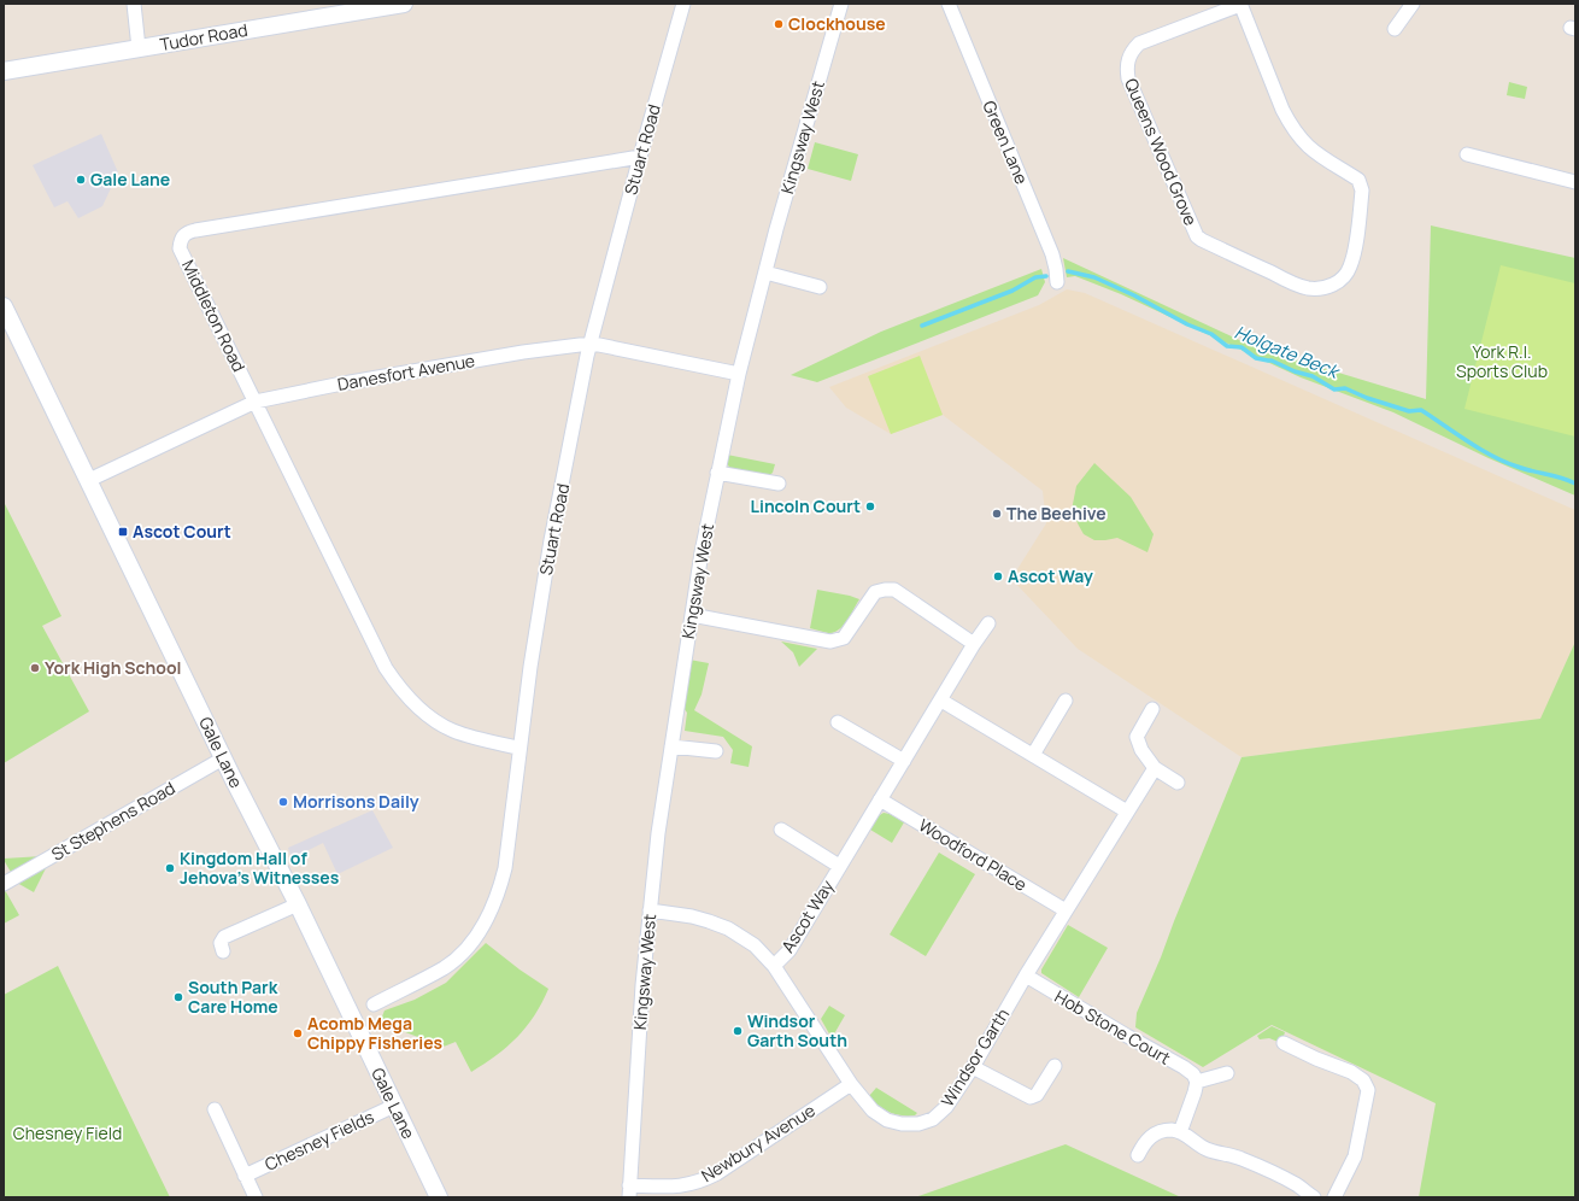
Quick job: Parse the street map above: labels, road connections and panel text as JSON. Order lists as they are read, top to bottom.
{
  "streets": {
    "street": [
      "Tudor Road",
      "Kingsway West",
      "Green Lane",
      "Stuart Road",
      "Queens Wood Grove",
      "Middleton Road",
      "Danesfort Avenue",
      "Gale Lane",
      "St Stephens Road",
      "Woodford Place",
      "Ascot Way",
      "Hob Stone Court",
      "Windsor Garth",
      "Chesney Fields",
      "Newbury Avenue"
    ]
  },
  "crossings": [
    ["Kingsway West", "Danesfort Avenue"],
    ["Kingsway West", "Windsor Garth"],
    ["Kingsway West", "Newbury Avenue"],
    ["Stuart Road", "Middleton Road"],
    ["Stuart Road", "Danesfort Avenue"],
    ["Middleton Road", "Danesfort Avenue"],
    ["Danesfort Avenue", "Gale Lane"],
    ["Gale Lane", "St Stephens Road"],
    ["Gale Lane", "Chesney Fields"],
    ["Woodford Place", "Ascot Way"],
    ["Woodford Place", "Windsor Garth"],
    ["Ascot Way", "Windsor Garth"],
    ["Hob Stone Court", "Windsor Garth"],
    ["Windsor Garth", "Newbury Avenue"]
  ],
  "water": ["Holgate Beck"],
  "parks": ["York R.I. Sports Club", "Chesney Field"],
  "places": {
    "other": [
      "Clockhouse",
      "Gale Lane",
      "Lincoln Court",
      "The Beehive",
      "Ascot Way",
      "York High School",
      "Morrisons Daily",
      "Kingdom Hall of Jehova's Witnesses",
      "South Park Care Home",
      "Windsor Garth South",
      "Acomb Mega Chippy Fisheries"
    ],
    "transit": ["Ascot Court"]
  }
}
